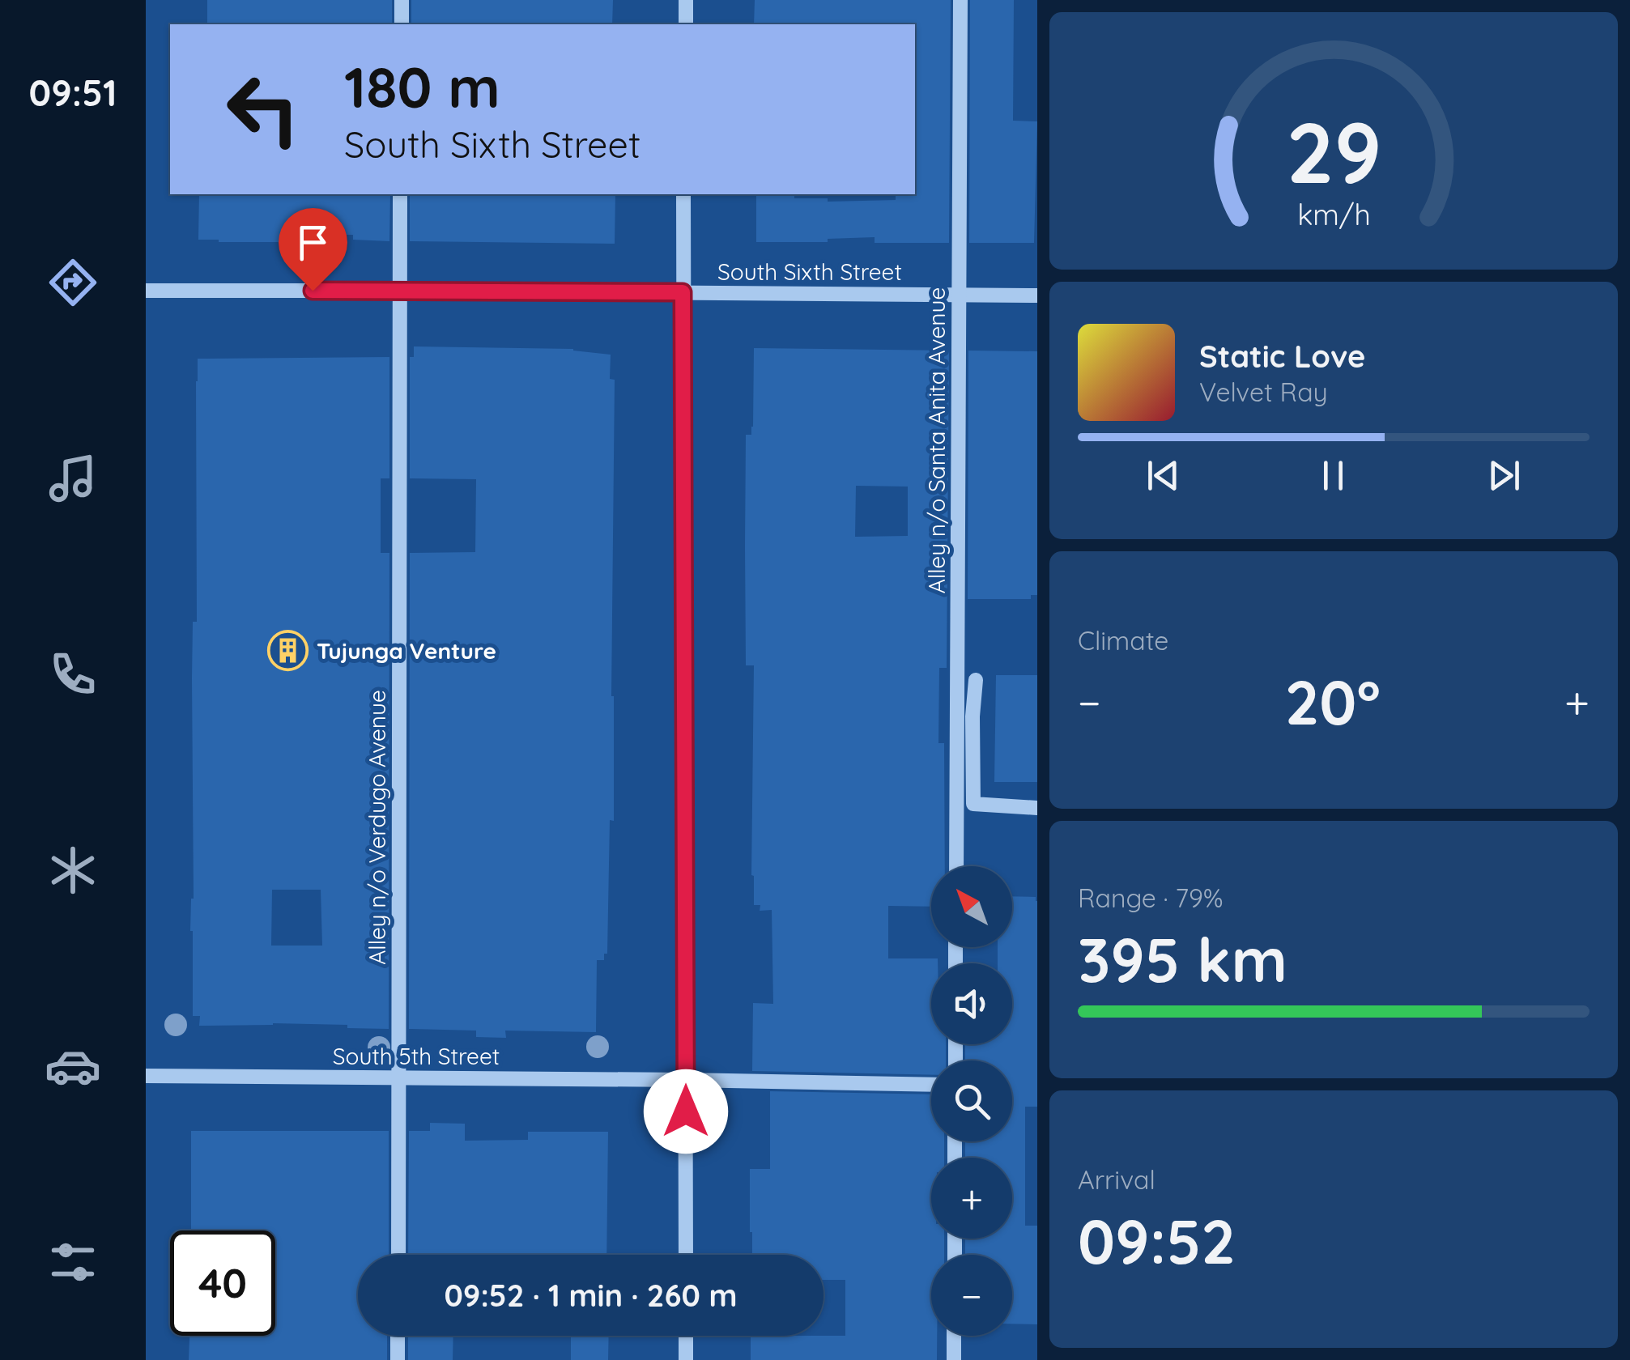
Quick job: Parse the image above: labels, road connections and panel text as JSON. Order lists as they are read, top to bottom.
{
  "streets": {
    "street": [
      "South Sixth Street",
      "Alley n/o Santa Anita Avenue",
      "Alley n/o Verdugo Avenue",
      "South 5th Street"
    ]
  },
  "crossings": [
    ["South Sixth Street", "Alley n/o Santa Anita Avenue"],
    ["South Sixth Street", "Alley n/o Verdugo Avenue"],
    ["Alley n/o Verdugo Avenue", "South 5th Street"]
  ],
  "places": {
    "building": ["Tujunga Venture"]
  },
  "north": "top left",
  "page": {
    "tabs": "09:51",
    "turn": ["180 m", "South Sixth Street"],
    "song": ["Static Love", "Velvet Ray"],
    "tile": [
      "Climate",
      ["Range · 79%", "395 km"],
      ["Arrival", "09:52"]
    ],
    "heat": ["−", "20°", "+"],
    "map_buttons": ["+", "−"],
    "limit": "40",
    "trip": "09:52 · 1 min · 260 m",
    "gauge": ["29", "km/h"]
  }
}
